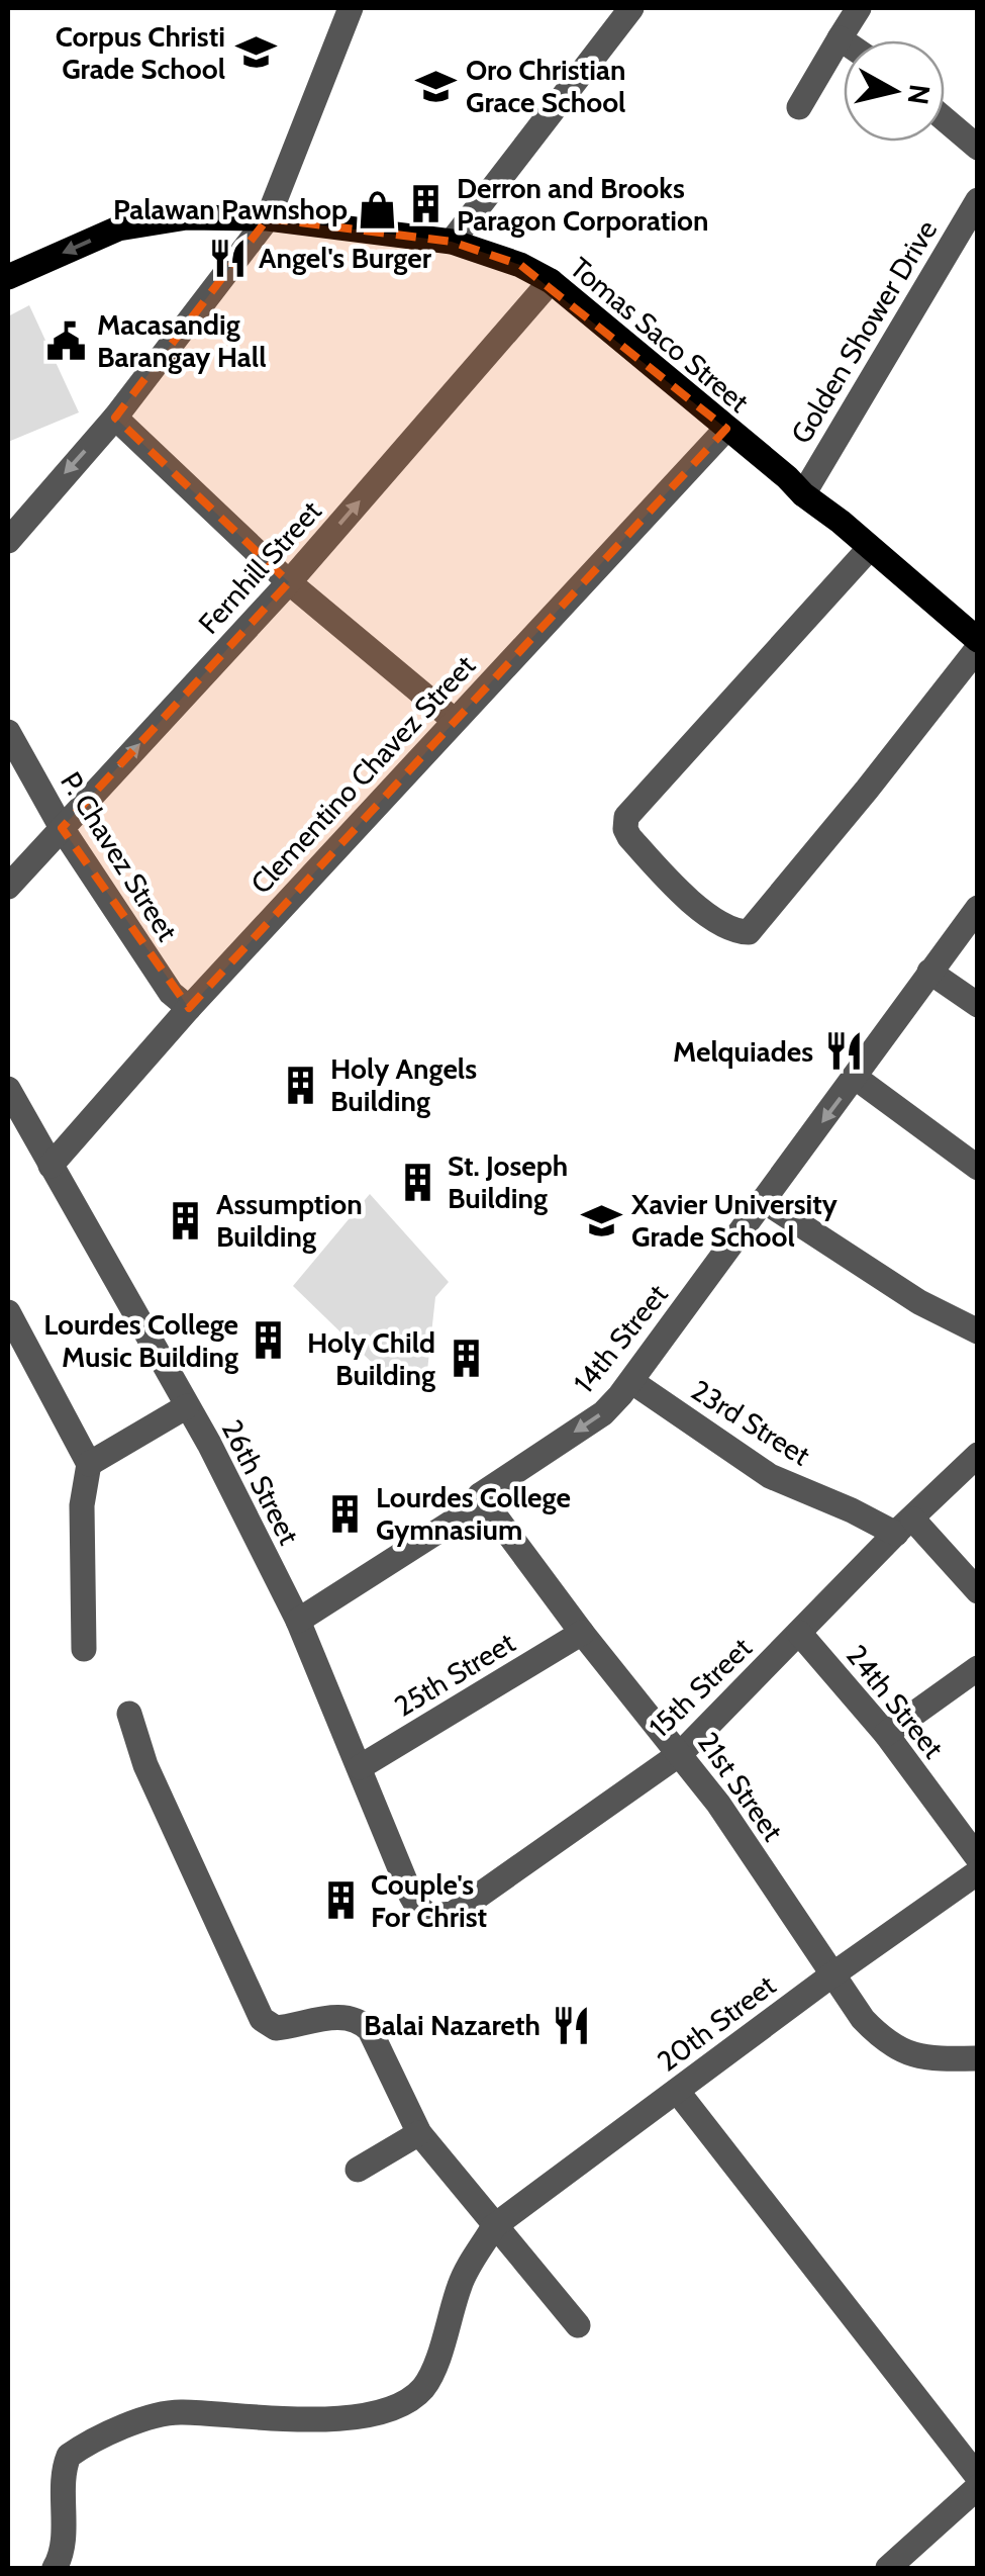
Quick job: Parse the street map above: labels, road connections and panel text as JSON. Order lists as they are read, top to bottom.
{
  "streets": {
    "main road": ["Tomas Saco Street"],
    "street": [
      "Golden Shower Drive",
      "Fernhill Street",
      "Clementino Chavez Street",
      "P. Chavez Street",
      "14th Street",
      "23rd Street",
      "26th Street",
      "25th Street",
      "15th Street",
      "24th Street",
      "21st Street",
      "20th Street"
    ]
  },
  "crossings": [
    ["Golden Shower Drive", "Tomas Saco Street"],
    ["Tomas Saco Street", "Fernhill Street"],
    ["Tomas Saco Street", "Clementino Chavez Street"],
    ["Fernhill Street", "P. Chavez Street"],
    ["Clementino Chavez Street", "P. Chavez Street"],
    ["Clementino Chavez Street", "26th Street"],
    ["14th Street", "23rd Street"],
    ["14th Street", "26th Street"],
    ["14th Street", "21st Street"],
    ["23rd Street", "15th Street"],
    ["26th Street", "25th Street"],
    ["26th Street", "15th Street"],
    ["25th Street", "21st Street"],
    ["15th Street", "24th Street"],
    ["15th Street", "21st Street"],
    ["21st Street", "20th Street"]
  ],
  "one_way": ["Fernhill Street"],
  "places": {
    "school or university": ["Corpus Christi Grade School", "Oro Christian Grace School", "Xavier University Grade School"],
    "building": [
      "Derron and Brooks Paragon Corporation",
      "Holy Angels Building",
      "St. Joseph Building",
      "Assumption Building",
      "Lourdes College Music Building",
      "Holy Child Building",
      "Lourdes College Gymnasium",
      "Couple's For Christ"
    ],
    "shop": ["Palawan Pawnshop"],
    "restaurant": ["Angel's Burger", "Melquiades", "Balai Nazareth"],
    "public building": ["Macasandig Barangay Hall"]
  },
  "north": "right"
}
